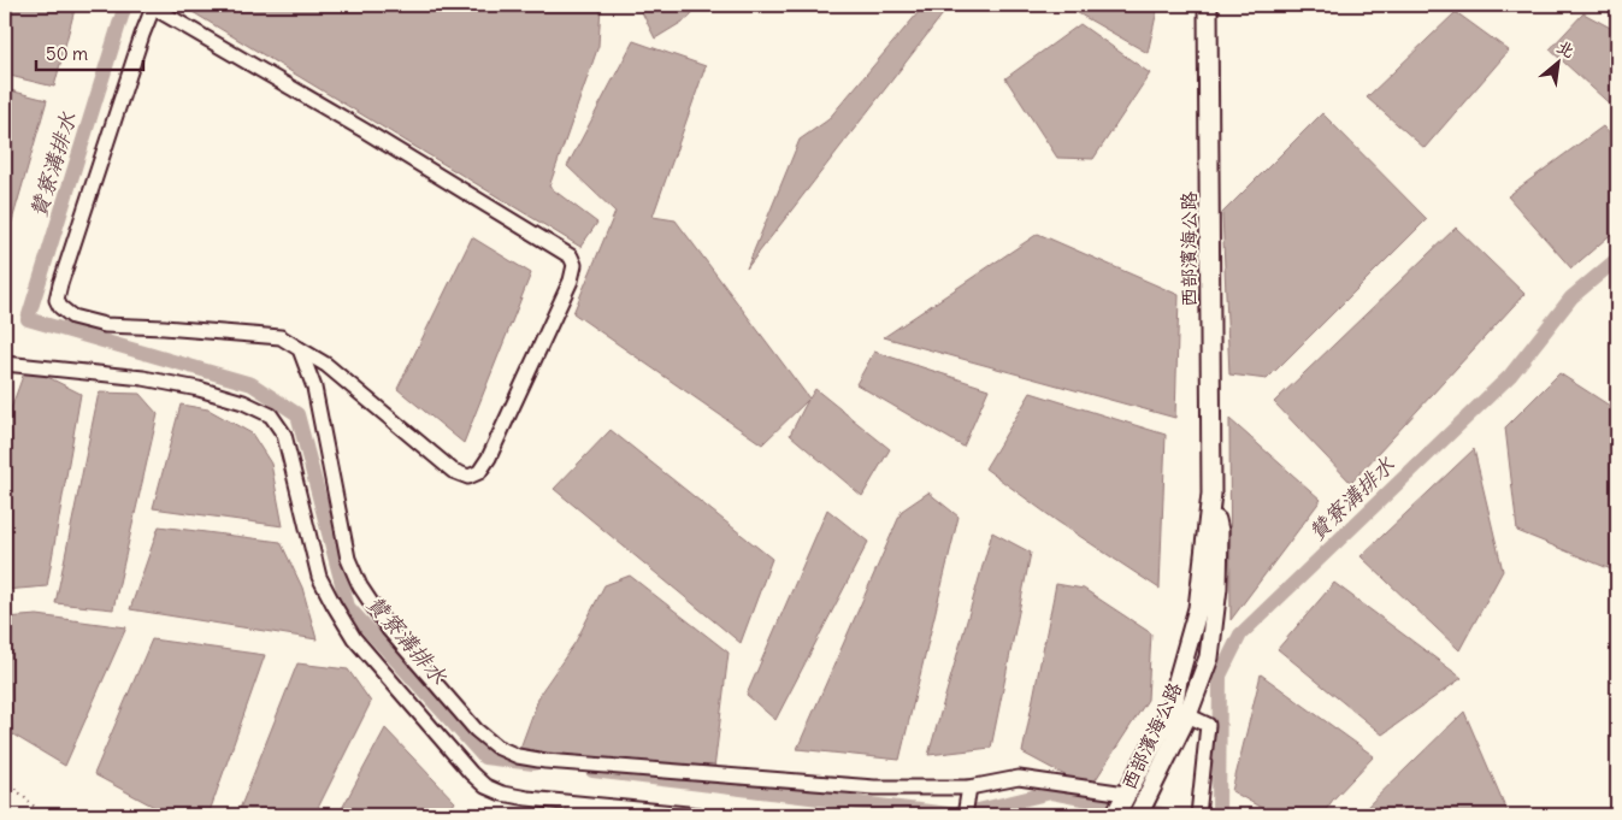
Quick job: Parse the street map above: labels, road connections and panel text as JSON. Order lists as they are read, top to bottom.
{
  "streets": {
    "main road": ["西部濱海公路"]
  },
  "water": ["贊寮溝排水"],
  "scale_bar": "50 m",
  "north": "top right"
}
